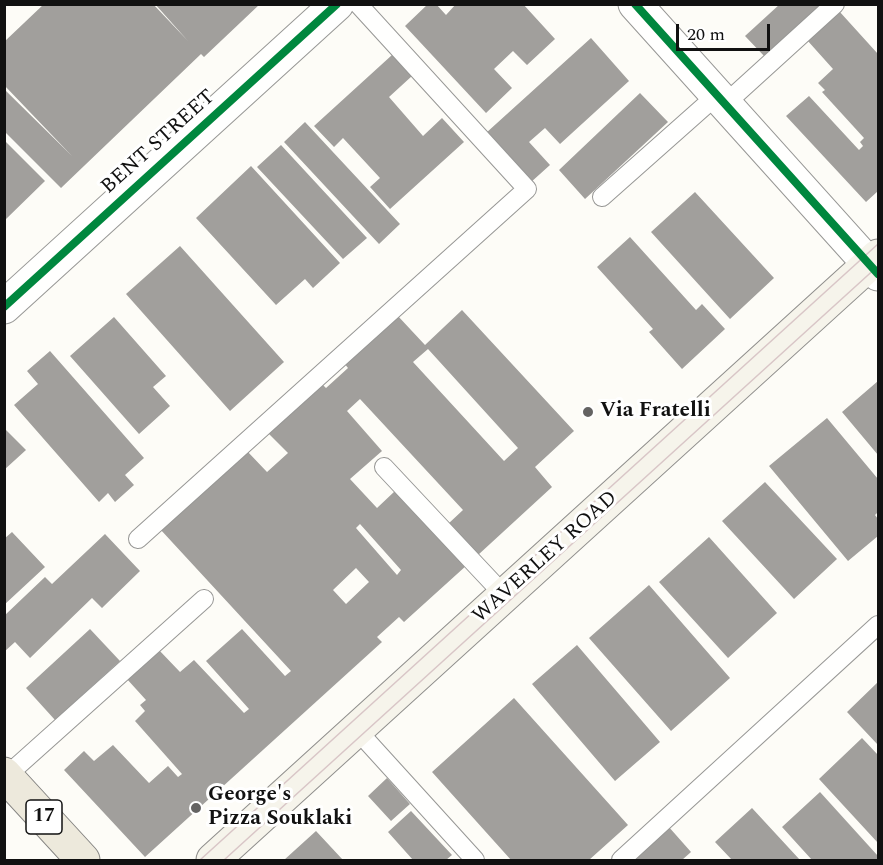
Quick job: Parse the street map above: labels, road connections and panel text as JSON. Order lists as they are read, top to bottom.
{
  "streets": {
    "main road": ["WAVERLEY ROAD", "17"],
    "street": ["BENT STREET"]
  },
  "places": ["Via Fratelli", "George's Pizza Souklaki"],
  "scale_bar": "20 m"
}
